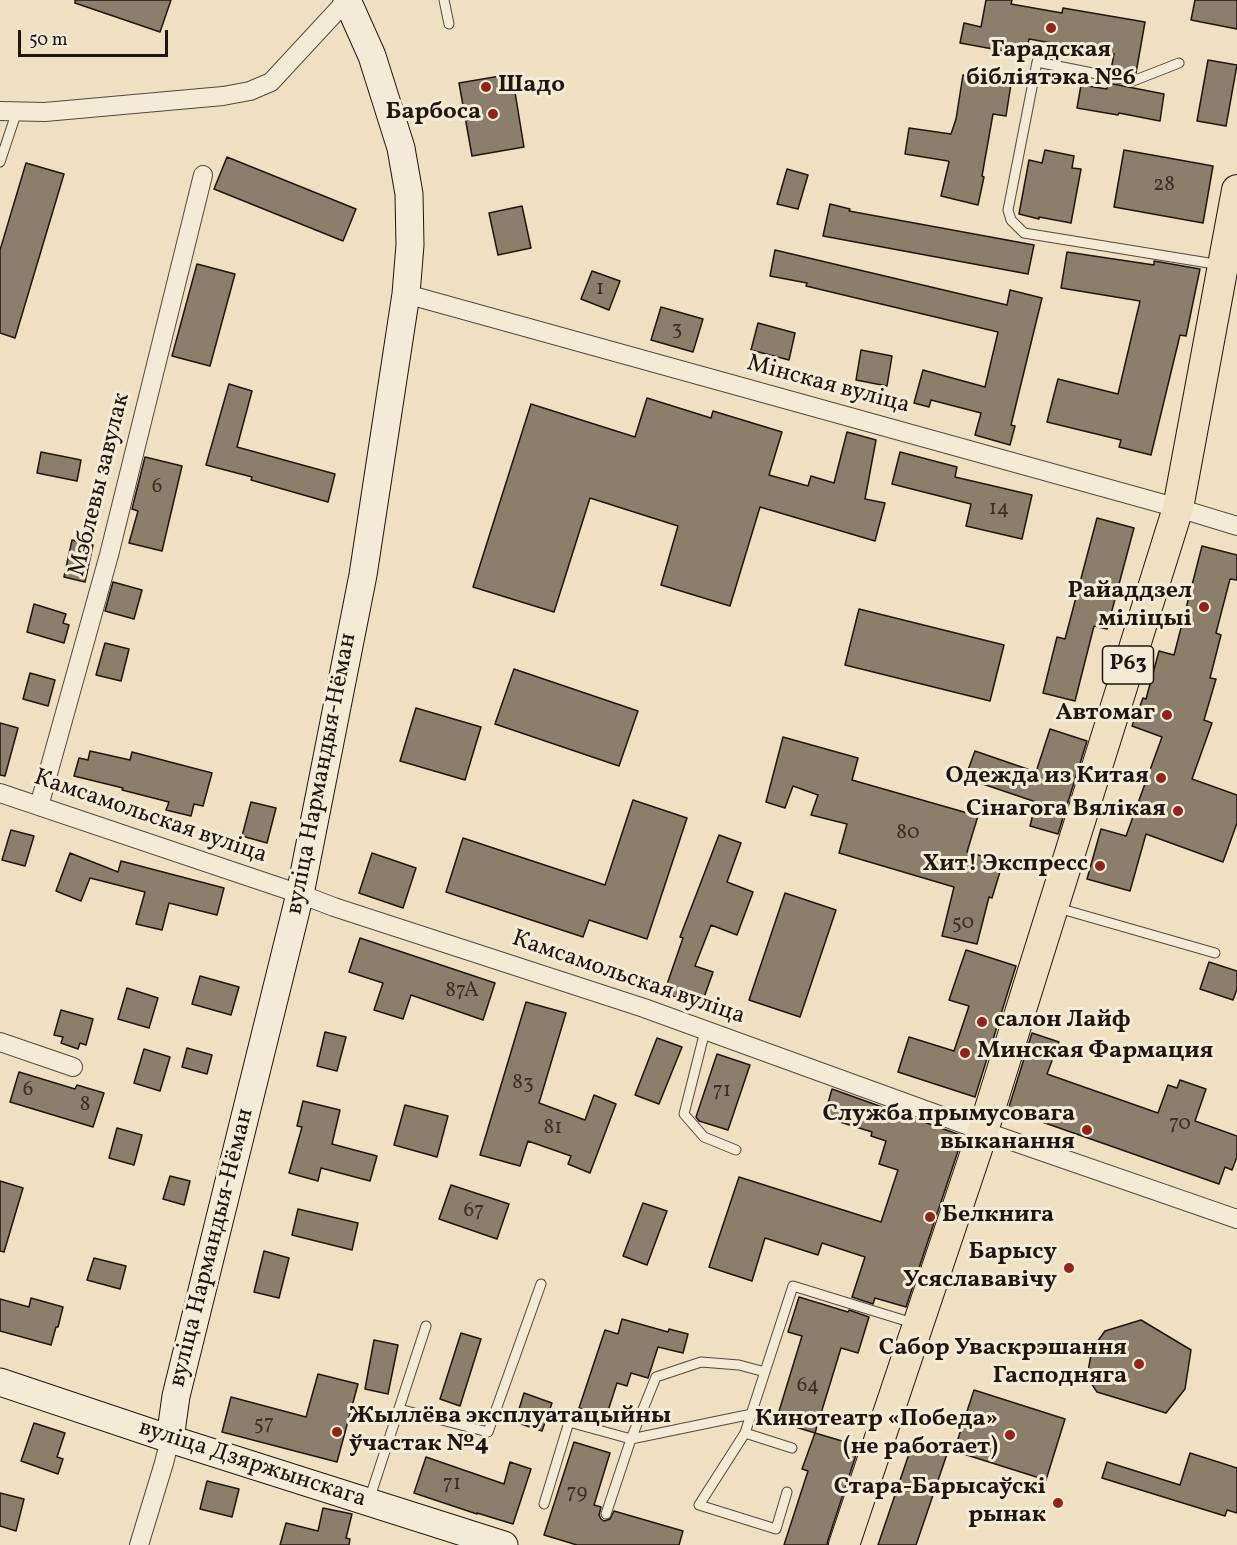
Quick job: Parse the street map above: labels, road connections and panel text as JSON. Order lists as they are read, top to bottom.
{
  "streets": {
    "main road": ["Р63"],
    "street": [
      "Мінская вуліца",
      "Мэблевы завулак",
      "вуліца Нармандыя-Нёман",
      "Камсамольская вуліца",
      "вуліца Дзяржынскага"
    ]
  },
  "crossings": [
    ["Мінская вуліца", "Р63"],
    ["Мінская вуліца", "вуліца Нармандыя-Нёман"],
    ["Мэблевы завулак", "Камсамольская вуліца"],
    ["Р63", "Камсамольская вуліца"],
    ["вуліца Нармандыя-Нёман", "Камсамольская вуліца"],
    ["вуліца Нармандыя-Нёман", "вуліца Дзяржынскага"]
  ],
  "places": [
    "Гарадская бібліятэка №6",
    "Шадо",
    "Барбоса",
    "Райаддзел міліцыі",
    "Автомаг",
    "Одежда из Китая",
    "Сінагога Вялікая",
    "Хит! Экспресс",
    "салон Лайф",
    "Минская Фармация",
    "Служба прымусовага выканання",
    "Белкнига",
    "Барысу Усяслававічу",
    "Сабор Уваскрэшання Гасподняга",
    "Жыллёва эксплуатацыйны ўчастак №4",
    "Кинотеатр «Победа» (не работает)",
    "Стара-Барысаўскі рынак"
  ],
  "house_numbers": [
    "28",
    "1",
    "3",
    "6",
    "14",
    "80",
    "50",
    "87А",
    "83",
    "6",
    "71",
    "8",
    "70",
    "81",
    "67",
    "64",
    "57",
    "71",
    "79"
  ],
  "scale_bar": "50 m"
}
